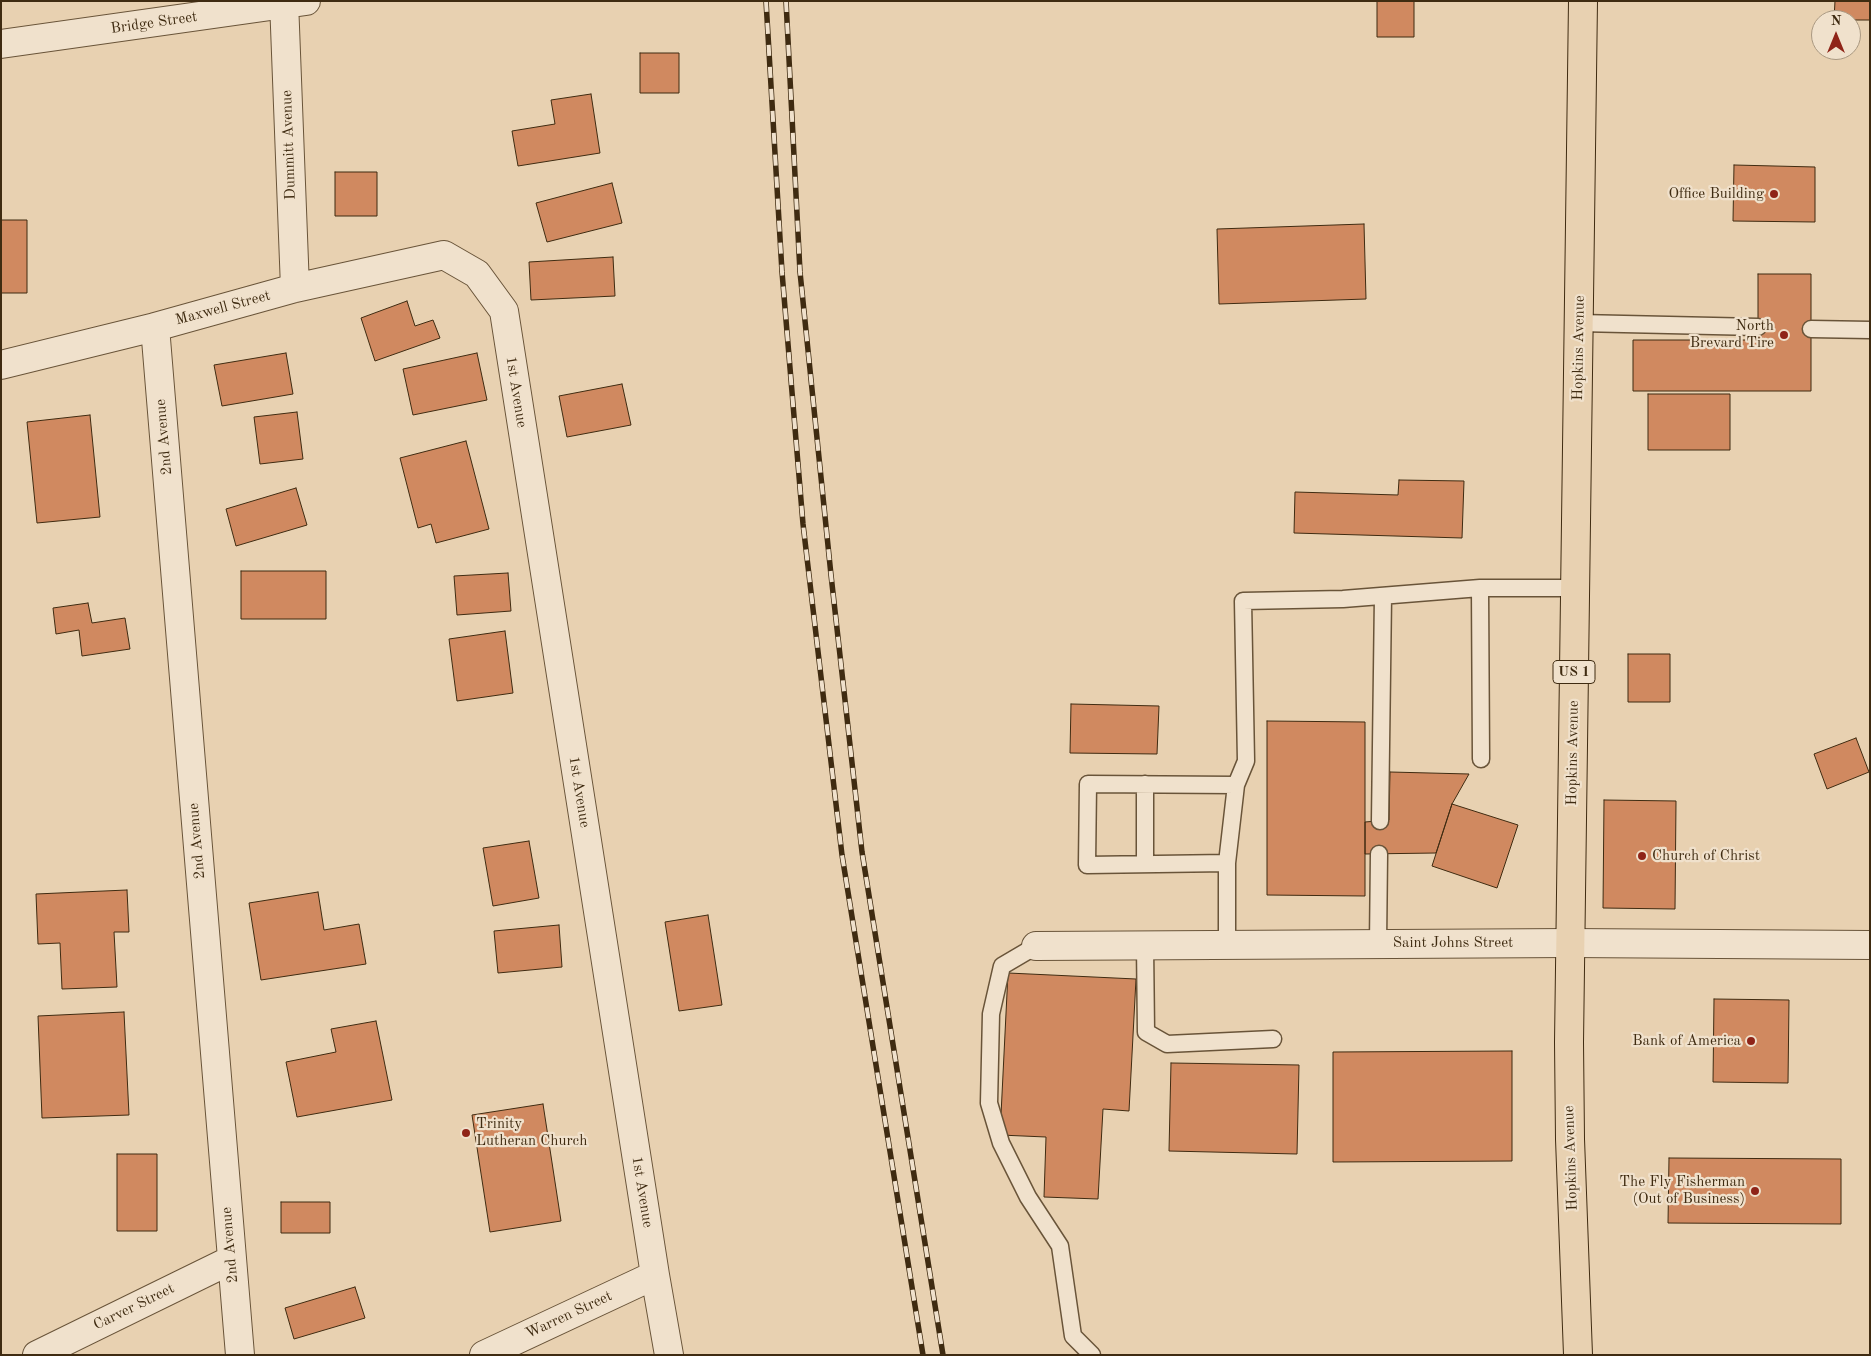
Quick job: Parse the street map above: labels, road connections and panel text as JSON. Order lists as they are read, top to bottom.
{
  "streets": {
    "main road": ["Hopkins Avenue", "US 1"],
    "street": [
      "Bridge Street",
      "Dummitt Avenue",
      "Maxwell Street",
      "1st Avenue",
      "2nd Avenue",
      "Saint Johns Street",
      "Carver Street",
      "Warren Street"
    ]
  },
  "crossings": [
    ["Bridge Street", "Dummitt Avenue"],
    ["Dummitt Avenue", "Maxwell Street"],
    ["Maxwell Street", "1st Avenue"],
    ["Maxwell Street", "2nd Avenue"],
    ["Hopkins Avenue", "Saint Johns Street"],
    ["1st Avenue", "Warren Street"],
    ["2nd Avenue", "Carver Street"]
  ],
  "places": [
    "Office Building",
    "North Brevard Tire",
    "Church of Christ",
    "Bank of America",
    "Trinity Lutheran Church",
    "The Fly Fisherman (Out of Business)"
  ],
  "north": "top"
}
